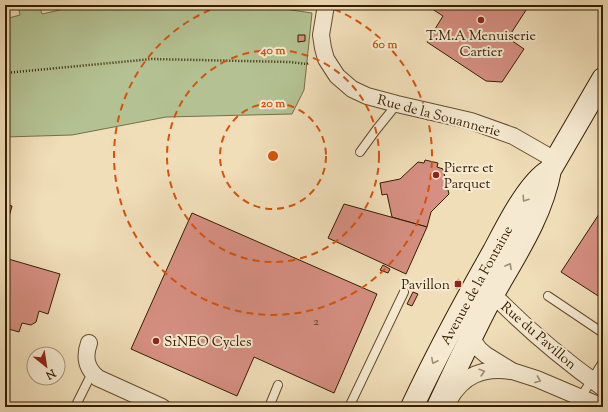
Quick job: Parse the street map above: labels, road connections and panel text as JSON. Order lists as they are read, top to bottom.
{
  "streets": {
    "street": ["Rue de la Souannerie", "Avenue de la Fontaine", "Rue du Pavillon"]
  },
  "crossings": [
    ["Rue de la Souannerie", "Avenue de la Fontaine"],
    ["Avenue de la Fontaine", "Rue du Pavillon"]
  ],
  "places": {
    "other": ["T.M.A Menuiserie Cartier", "Pierre et Parquet", "S1NEO Cycles"],
    "transit": ["Pavillon"]
  },
  "house_numbers": ["2"],
  "north": "bottom right",
  "rings": ["60 m", "40 m", "20 m"]
}
